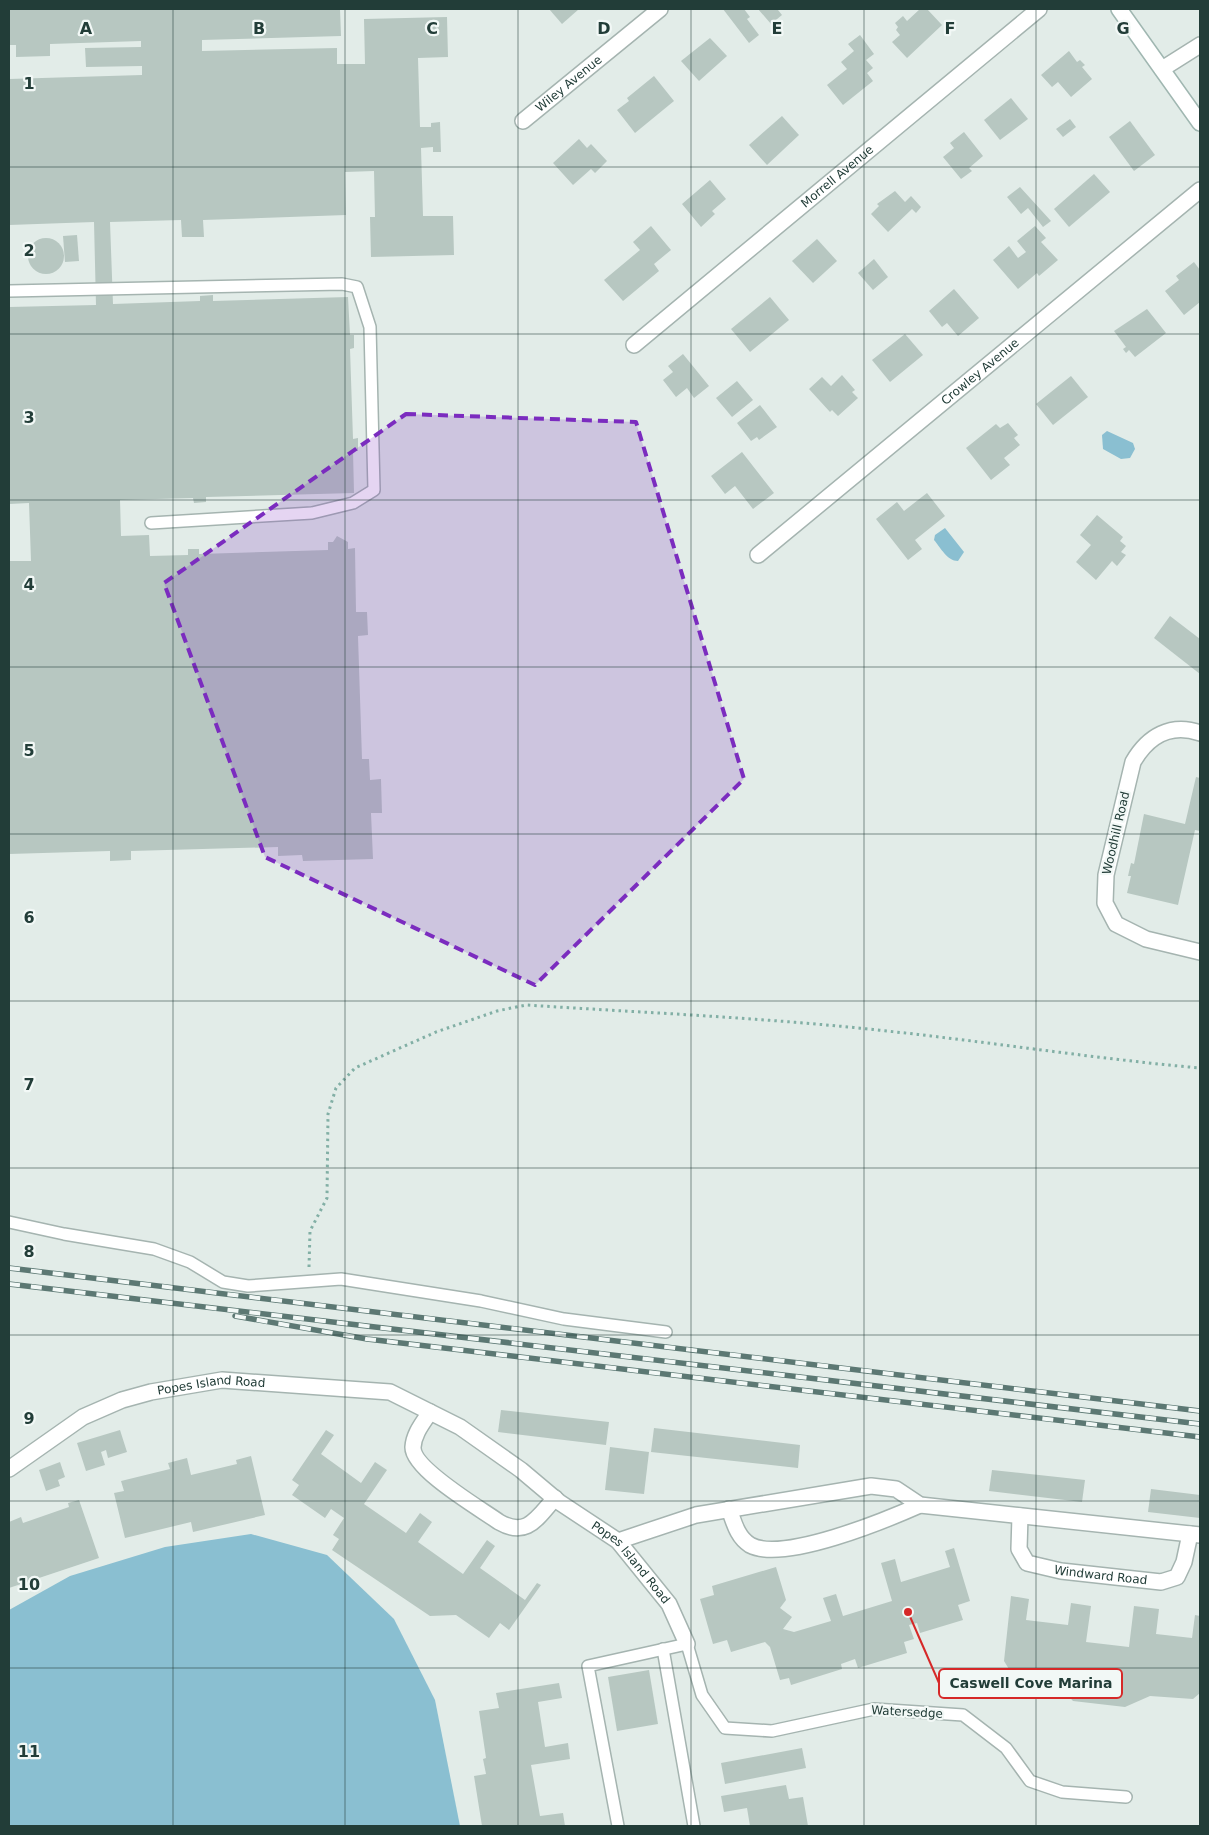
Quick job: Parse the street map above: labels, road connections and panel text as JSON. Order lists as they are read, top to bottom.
{
  "streets": {
    "street": [
      "Wiley Avenue",
      "Morrell Avenue",
      "Crowley Avenue",
      "Woodhill Road",
      "Popes Island Road",
      "Windward Road"
    ],
    "lane": ["Watersedge"]
  },
  "crossings": [
    ["Popes Island Road", "Windward Road"],
    ["Popes Island Road", "Watersedge"]
  ],
  "places": ["Caswell Cove Marina"],
  "grid": {
    "columns": [
      "A",
      "B",
      "C",
      "D",
      "E",
      "F",
      "G"
    ],
    "rows": [
      "1",
      "2",
      "3",
      "4",
      "5",
      "6",
      "7",
      "8",
      "9",
      "10",
      "11"
    ]
  }
}
